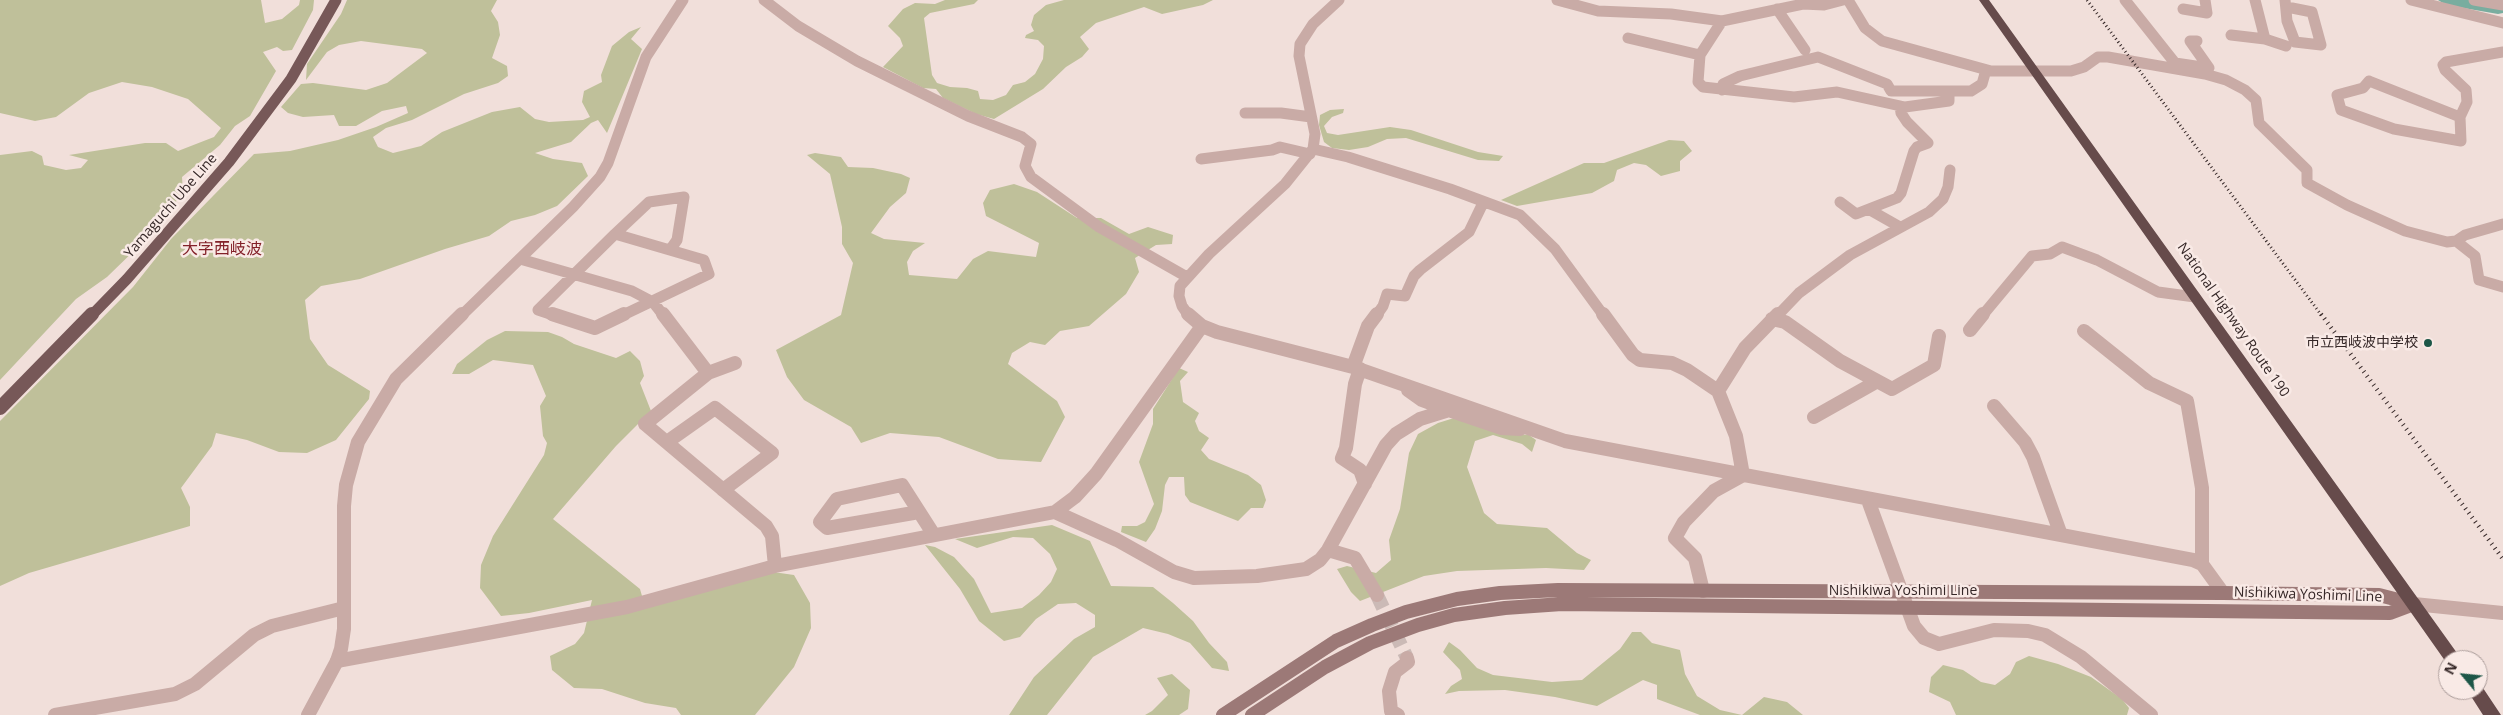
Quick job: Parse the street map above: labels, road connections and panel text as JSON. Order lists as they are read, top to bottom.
{
  "streets": {
    "highway": ["National Highway Route 190"],
    "main road": ["Yamaguchi Ube Line", "Nishikiwa Yoshimi Line"]
  },
  "crossings": [
    ["National Highway Route 190", "Nishikiwa Yoshimi Line"]
  ],
  "districts": ["大字西岐波"],
  "places": ["市立西岐波中学校"],
  "north": "top left"
}
